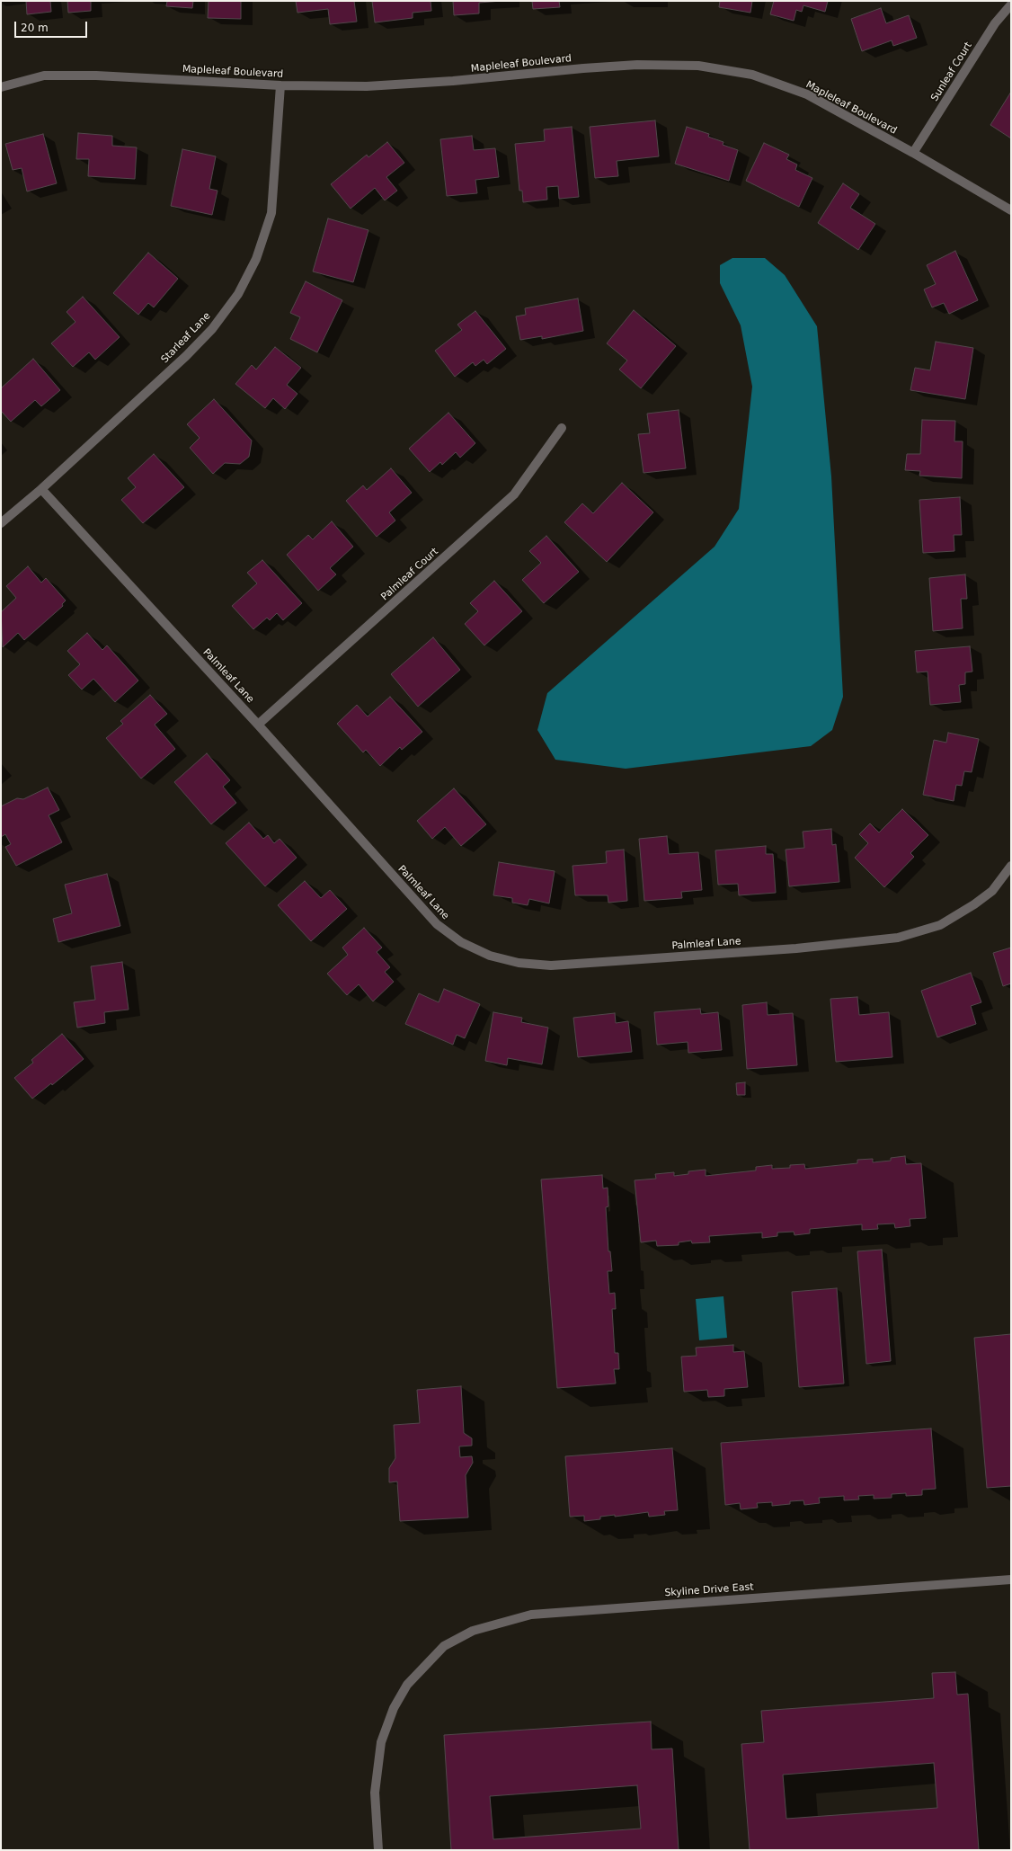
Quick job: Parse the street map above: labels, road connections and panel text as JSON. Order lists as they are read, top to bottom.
{
  "streets": {
    "street": [
      "Mapleleaf Boulevard",
      "Sunleaf Court",
      "Starleaf Lane",
      "Palmleaf Court",
      "Palmleaf Lane",
      "Skyline Drive East"
    ]
  },
  "crossings": [
    ["Mapleleaf Boulevard", "Sunleaf Court"],
    ["Mapleleaf Boulevard", "Starleaf Lane"],
    ["Starleaf Lane", "Palmleaf Lane"],
    ["Palmleaf Court", "Palmleaf Lane"]
  ],
  "scale_bar": "20 m"
}
